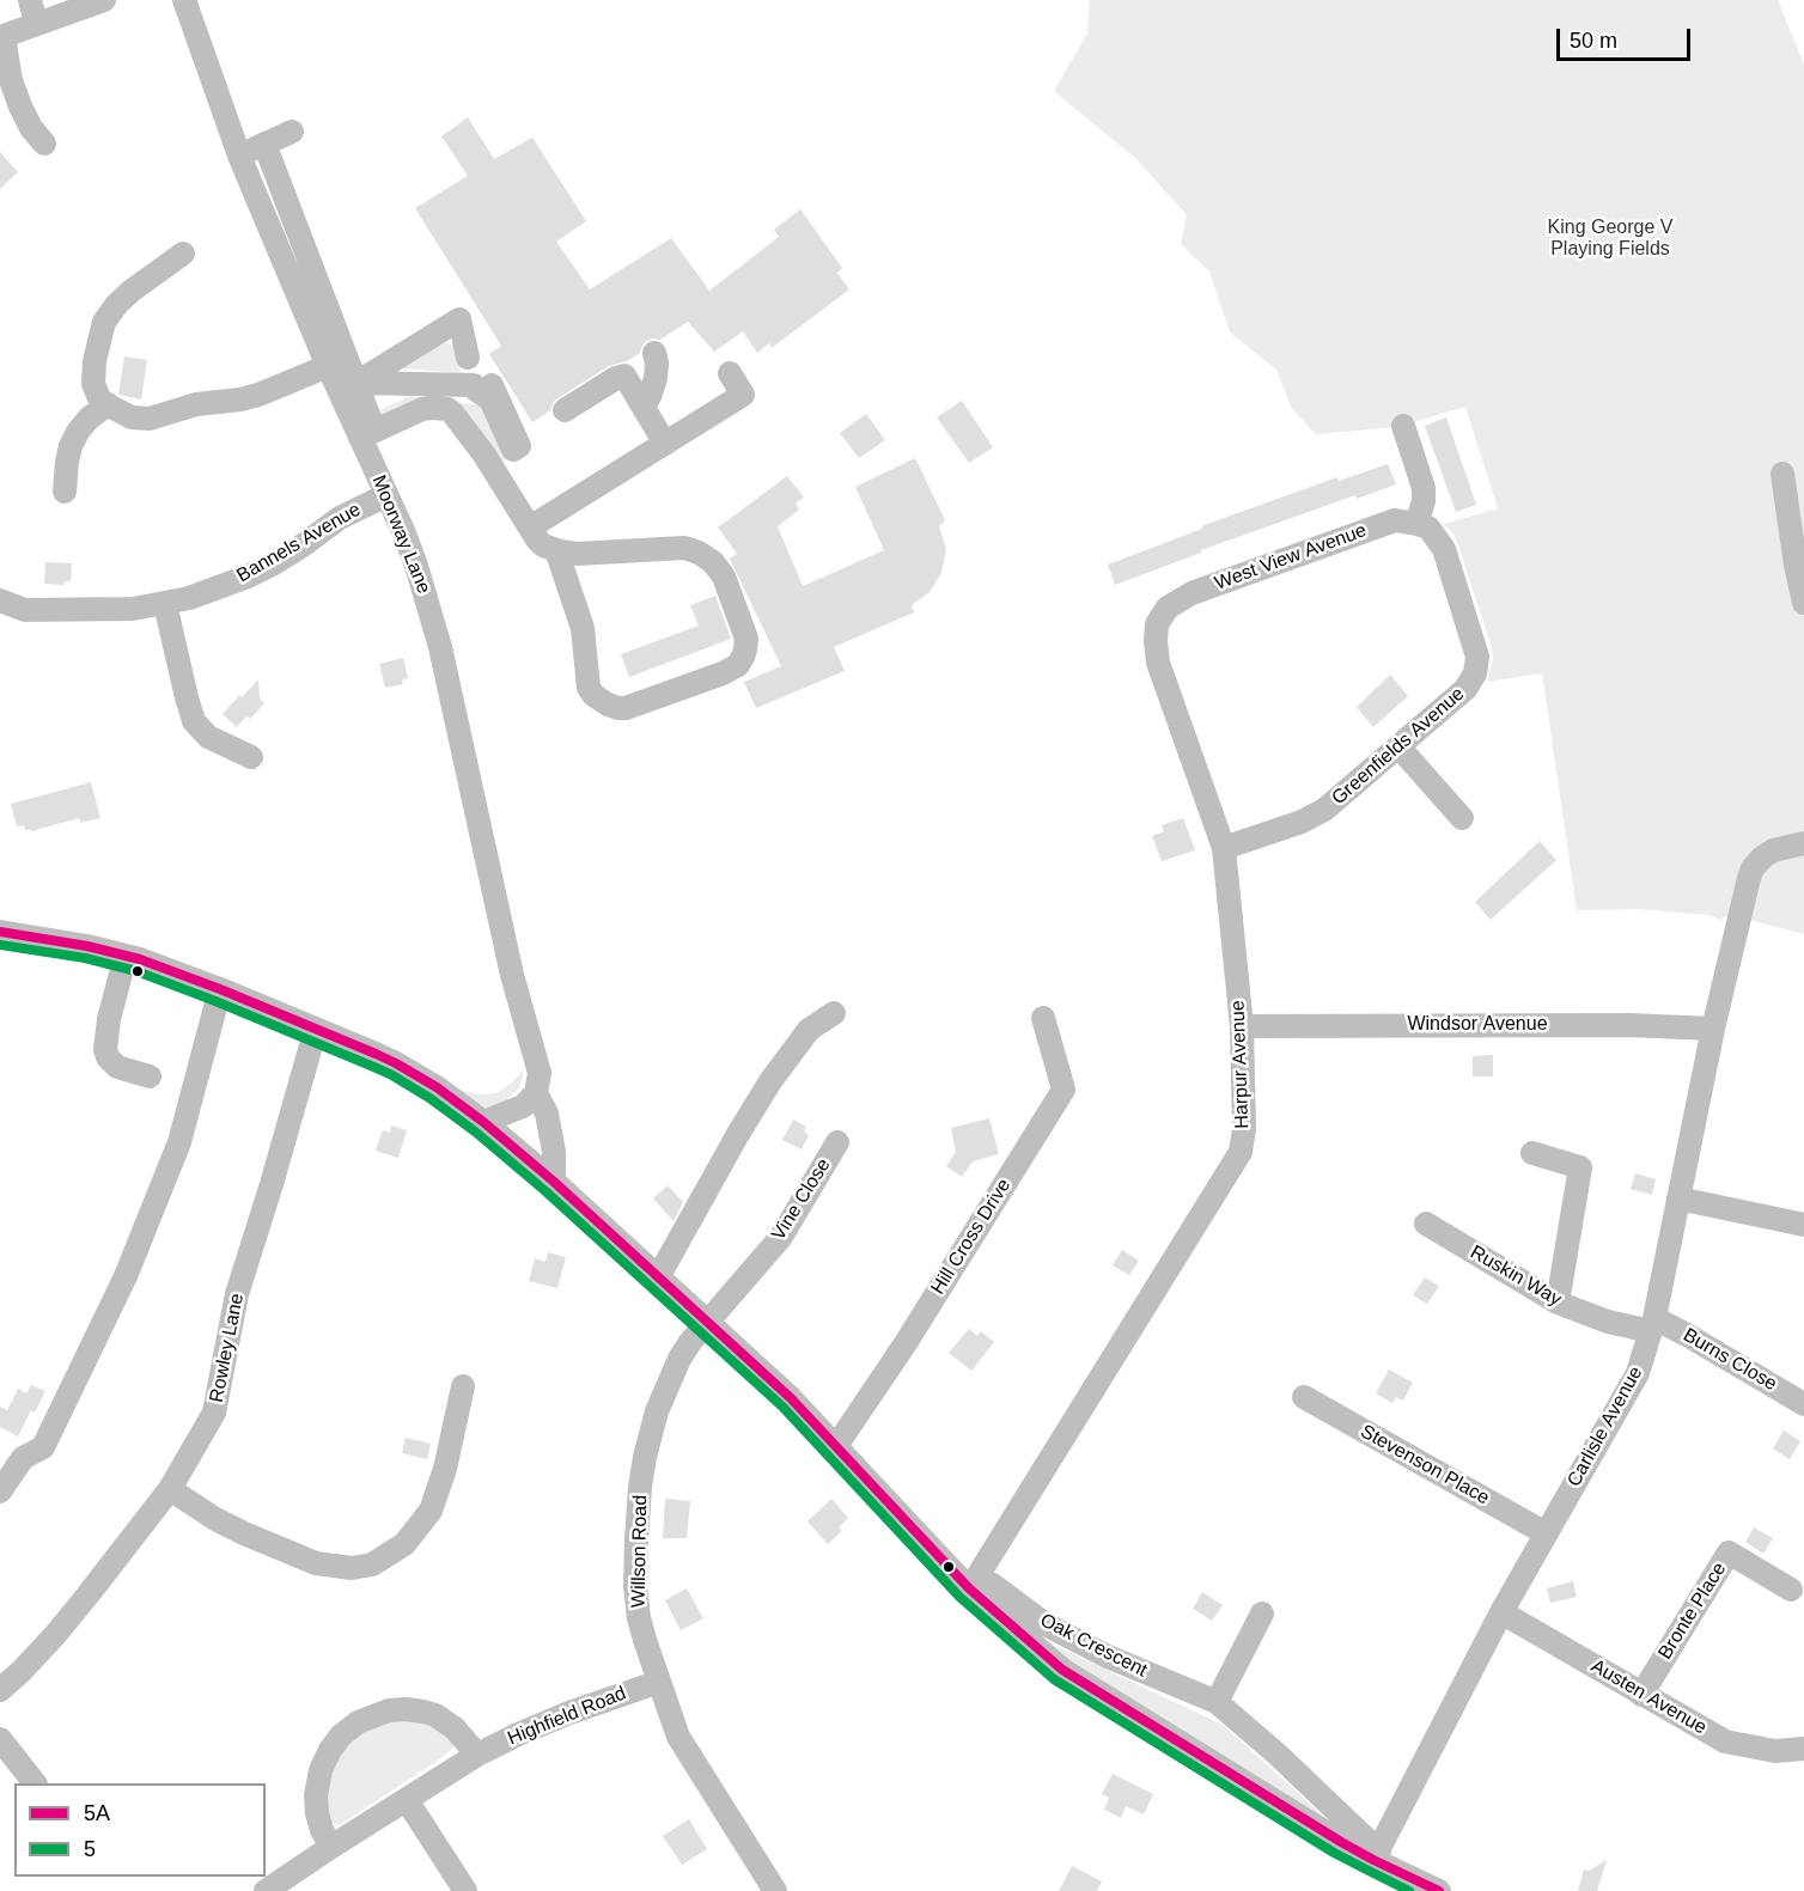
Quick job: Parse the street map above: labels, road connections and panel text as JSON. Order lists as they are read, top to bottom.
{
  "streets": {
    "street": [
      "Moorway Lane",
      "Bannels Avenue",
      "West View Avenue",
      "Greenfields Avenue",
      "Windsor Avenue",
      "Harpur Avenue",
      "Vine Close",
      "Hill Cross Drive",
      "Ruskin Way",
      "Rowley Lane",
      "Burns Close",
      "Carlisle Avenue",
      "Stevenson Place",
      "Willson Road",
      "Bronte Place",
      "Oak Crescent",
      "Austen Avenue",
      "Highfield Road"
    ]
  },
  "crossings": [
    ["Moorway Lane", "Bannels Avenue"],
    ["West View Avenue", "Greenfields Avenue"],
    ["West View Avenue", "Harpur Avenue"],
    ["Greenfields Avenue", "Harpur Avenue"],
    ["Windsor Avenue", "Harpur Avenue"],
    ["Windsor Avenue", "Carlisle Avenue"],
    ["Harpur Avenue", "Oak Crescent"],
    ["Vine Close", "Willson Road"],
    ["Ruskin Way", "Burns Close"],
    ["Ruskin Way", "Carlisle Avenue"],
    ["Burns Close", "Carlisle Avenue"],
    ["Carlisle Avenue", "Stevenson Place"],
    ["Carlisle Avenue", "Oak Crescent"],
    ["Carlisle Avenue", "Austen Avenue"],
    ["Willson Road", "Highfield Road"],
    ["Bronte Place", "Austen Avenue"]
  ],
  "parks": ["King George V Playing Fields"],
  "lines": ["transit line 5A", "transit line 5"],
  "legend": ["5A", "5"],
  "scale_bar": "50 m"
}
